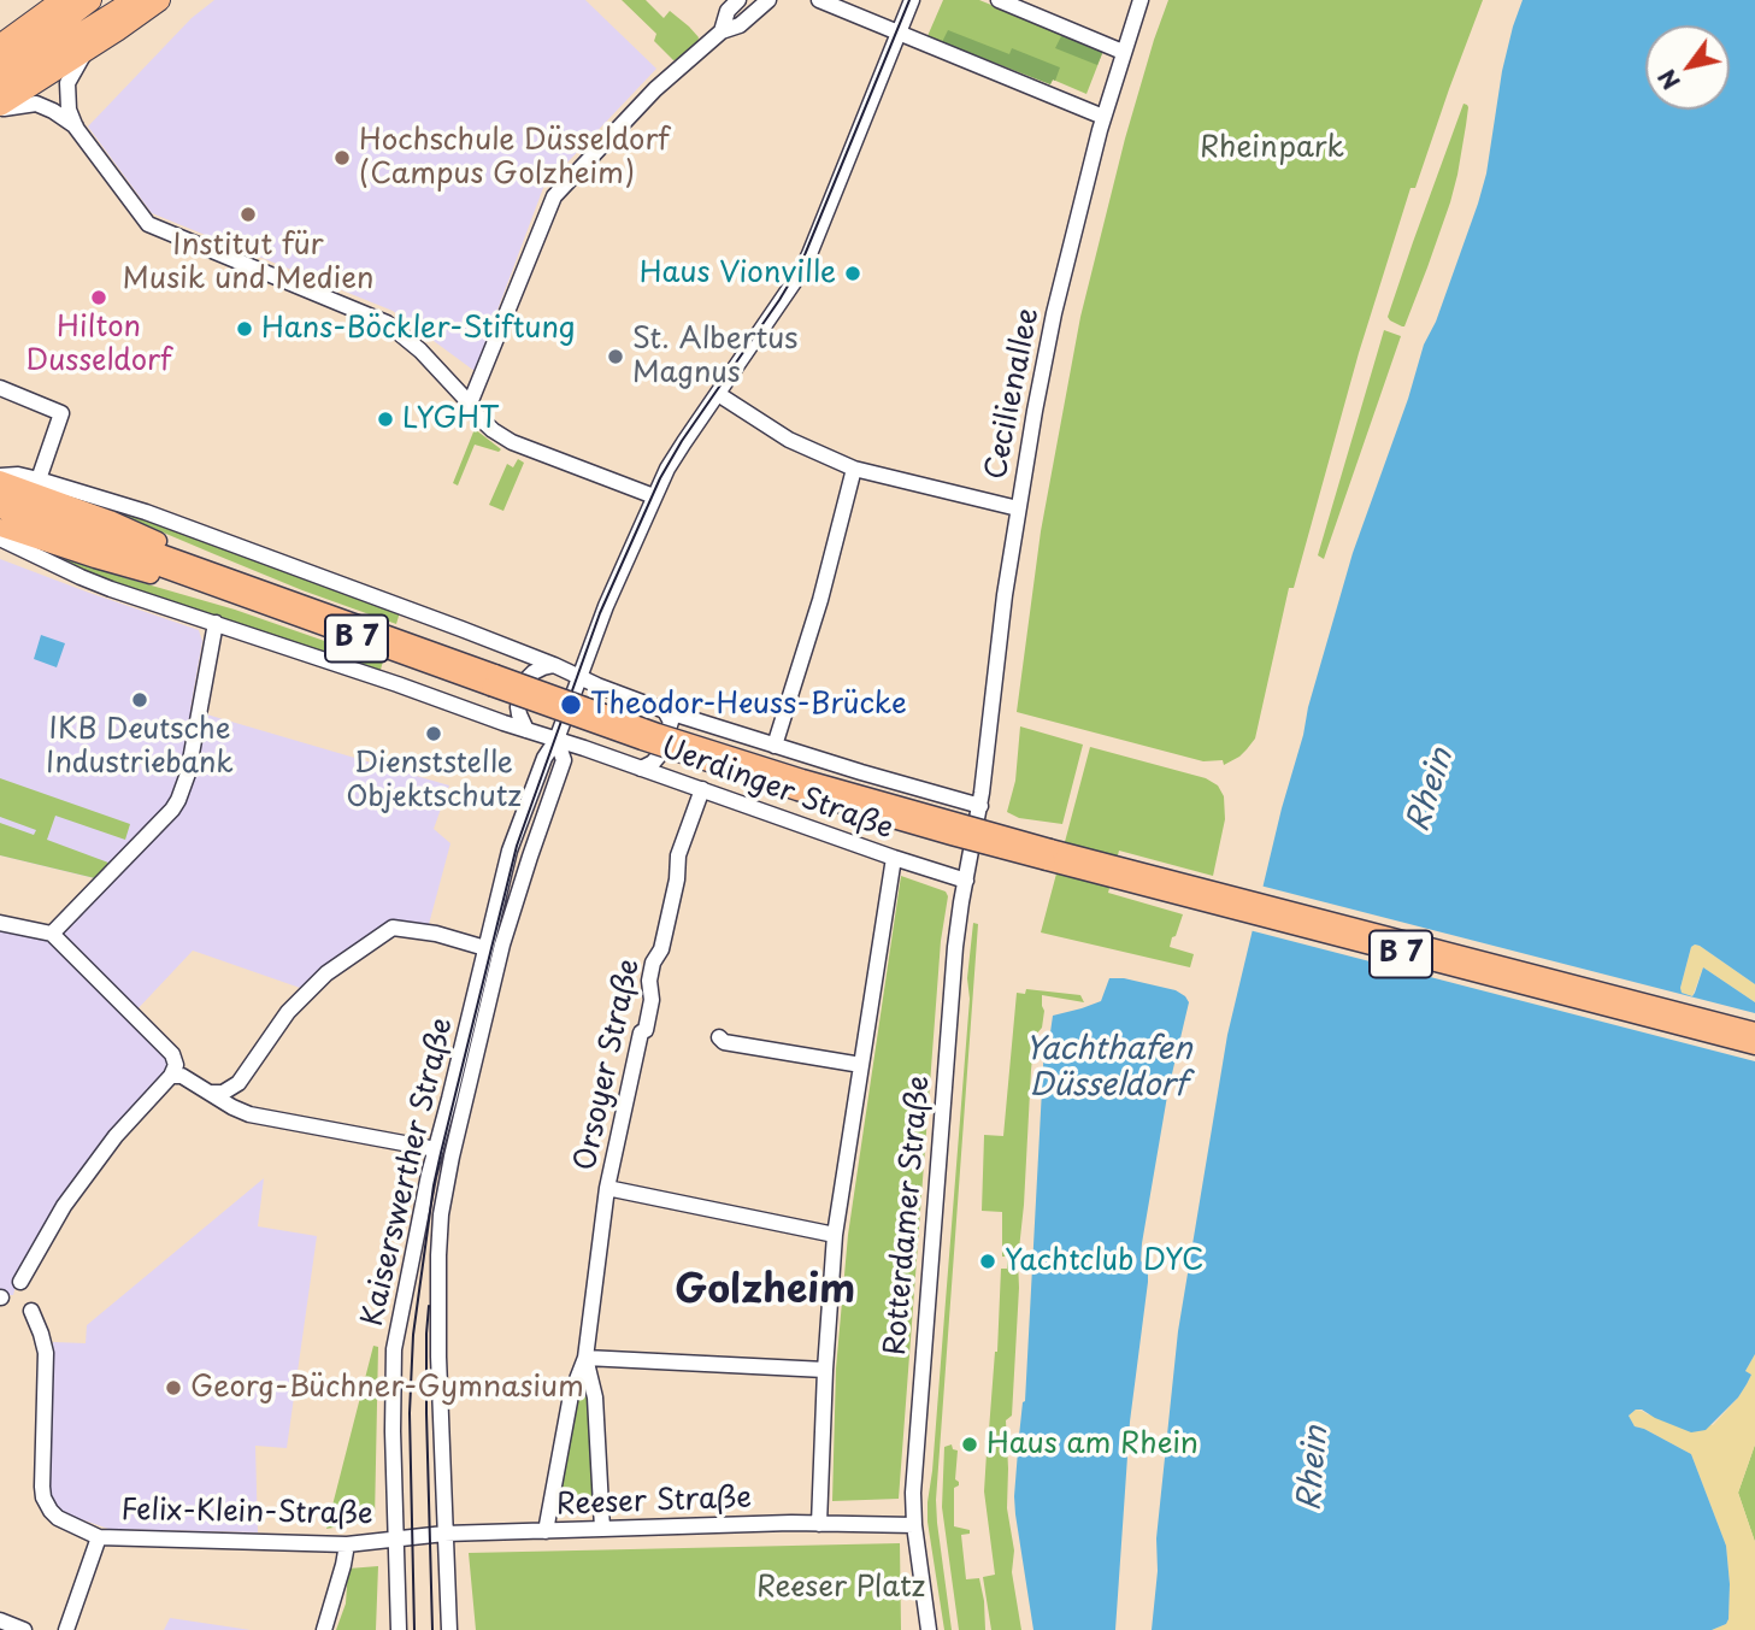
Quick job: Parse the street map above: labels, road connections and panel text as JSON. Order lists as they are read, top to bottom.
{
  "streets": {
    "main road": ["B 7"],
    "street": [
      "Cecilienallee",
      "Uerdinger Straße",
      "Orsoyer Straße",
      "Kaiserswerther Straße",
      "Rotterdamer Straße",
      "Reeser Straße",
      "Felix-Klein-Straße"
    ]
  },
  "crossings": [
    ["Cecilienallee", "Uerdinger Straße"],
    ["Cecilienallee", "Rotterdamer Straße"],
    ["Uerdinger Straße", "Orsoyer Straße"],
    ["Uerdinger Straße", "Kaiserswerther Straße"],
    ["Uerdinger Straße", "Rotterdamer Straße"],
    ["Orsoyer Straße", "Reeser Straße"],
    ["Kaiserswerther Straße", "Reeser Straße"],
    ["Kaiserswerther Straße", "Felix-Klein-Straße"],
    ["Rotterdamer Straße", "Reeser Straße"],
    ["Reeser Straße", "Felix-Klein-Straße"]
  ],
  "districts": ["Golzheim"],
  "water": ["Rhein", "Yachthafen Düsseldorf"],
  "parks": ["Rheinpark", "Reeser Platz"],
  "places": [
    "Hochschule Düsseldorf (Campus Golzheim)",
    "Institut für Musik und Medien",
    "Haus Vionville",
    "Hilton Dusseldorf",
    "Hans-Böckler-Stiftung",
    "St. Albertus Magnus",
    "LYGHT",
    "IKB Deutsche Industriebank",
    "Theodor-Heuss-Brücke",
    "Dienststelle Objektschutz",
    "Yachtclub DYC",
    "Georg-Büchner-Gymnasium",
    "Haus am Rhein"
  ],
  "north": "bottom left"
}
